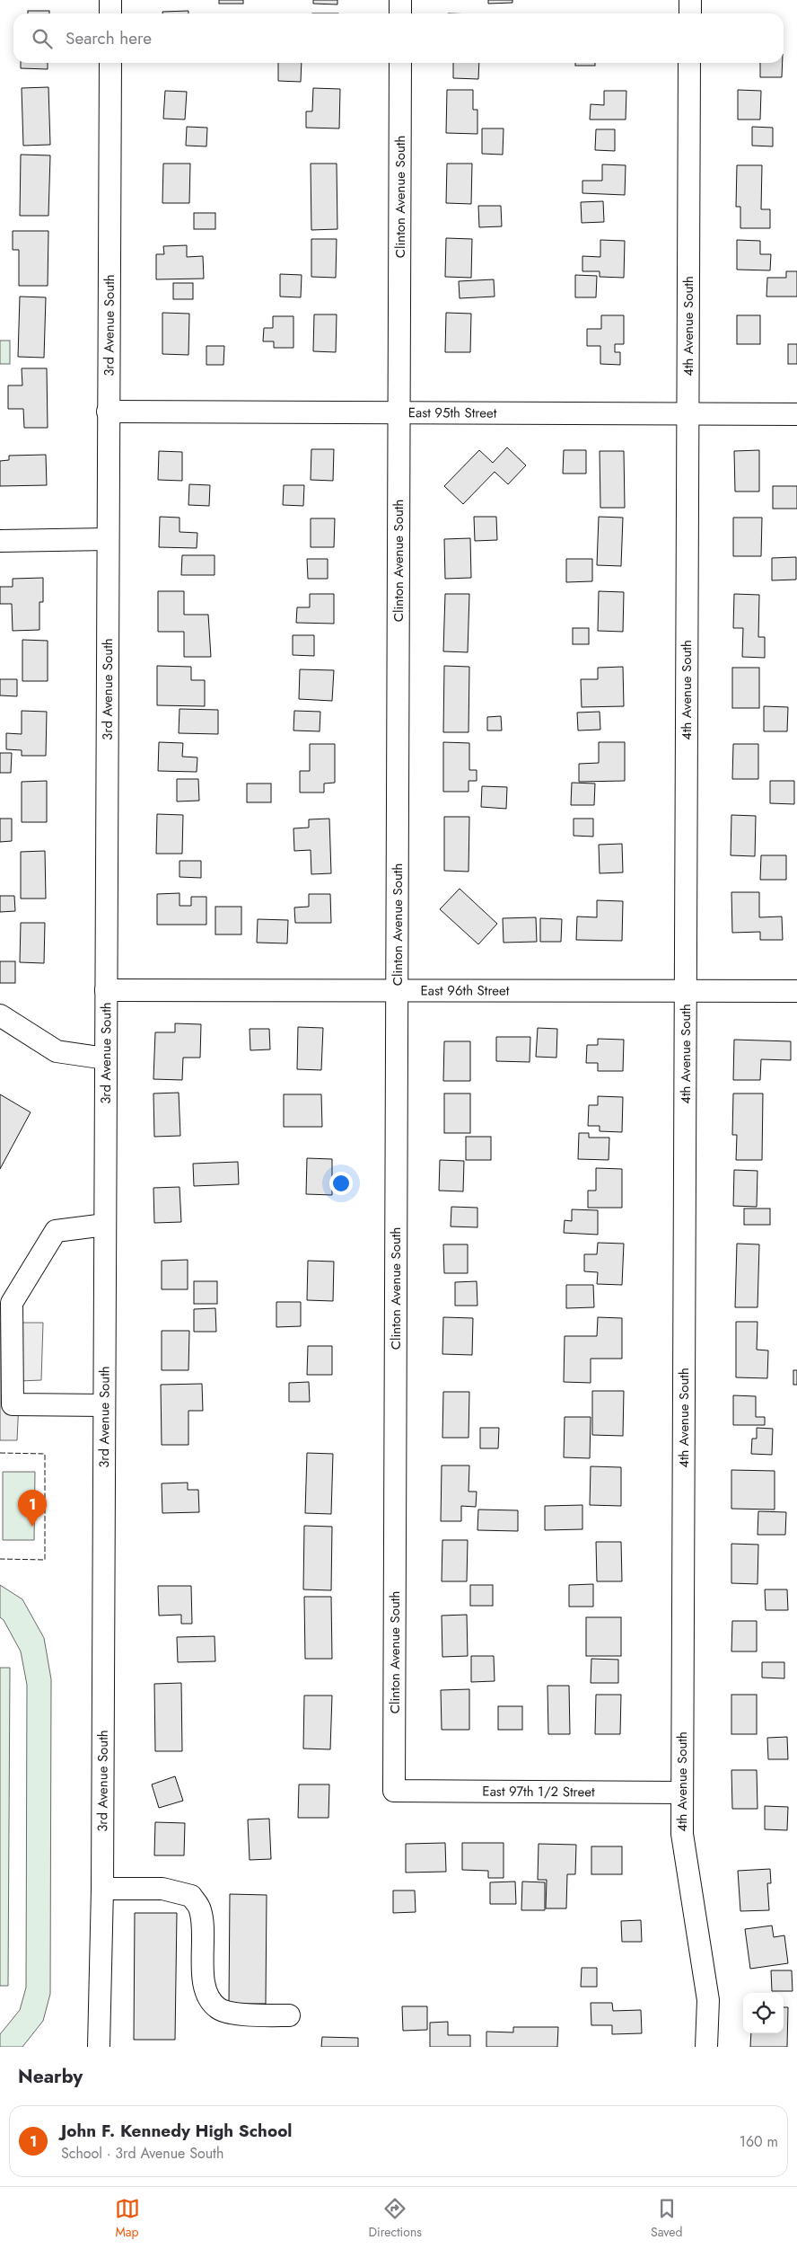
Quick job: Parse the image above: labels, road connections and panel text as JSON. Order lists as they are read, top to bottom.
{
  "streets": {
    "street": [
      "Clinton Avenue South",
      "3rd Avenue South",
      "4th Avenue South",
      "East 95th Street",
      "East 96th Street",
      "East 97th 1/2 Street"
    ]
  },
  "crossings": [
    ["Clinton Avenue South", "East 95th Street"],
    ["Clinton Avenue South", "East 96th Street"],
    ["Clinton Avenue South", "East 97th 1/2 Street"],
    ["3rd Avenue South", "East 95th Street"],
    ["3rd Avenue South", "East 96th Street"],
    ["4th Avenue South", "East 95th Street"],
    ["4th Avenue South", "East 96th Street"],
    ["4th Avenue South", "East 97th 1/2 Street"]
  ],
  "page": {
    "search": "Search here",
    "pins": "1",
    "heading": "Nearby",
    "list": [
      {
        "mark": "1",
        "name": "John F. Kennedy High School",
        "note": "School · 3rd Avenue South",
        "value": "160 m"
      }
    ],
    "nav": ["Map", "Directions", "Saved"]
  }
}
